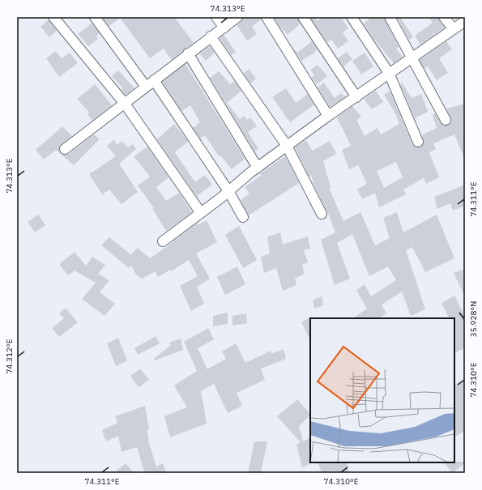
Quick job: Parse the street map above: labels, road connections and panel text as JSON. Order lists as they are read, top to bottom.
{
  "coordinates": [
    "74.313°E",
    "74.311°E",
    "35.928°N",
    "74.312°E",
    "74.310°E"
  ]
}
